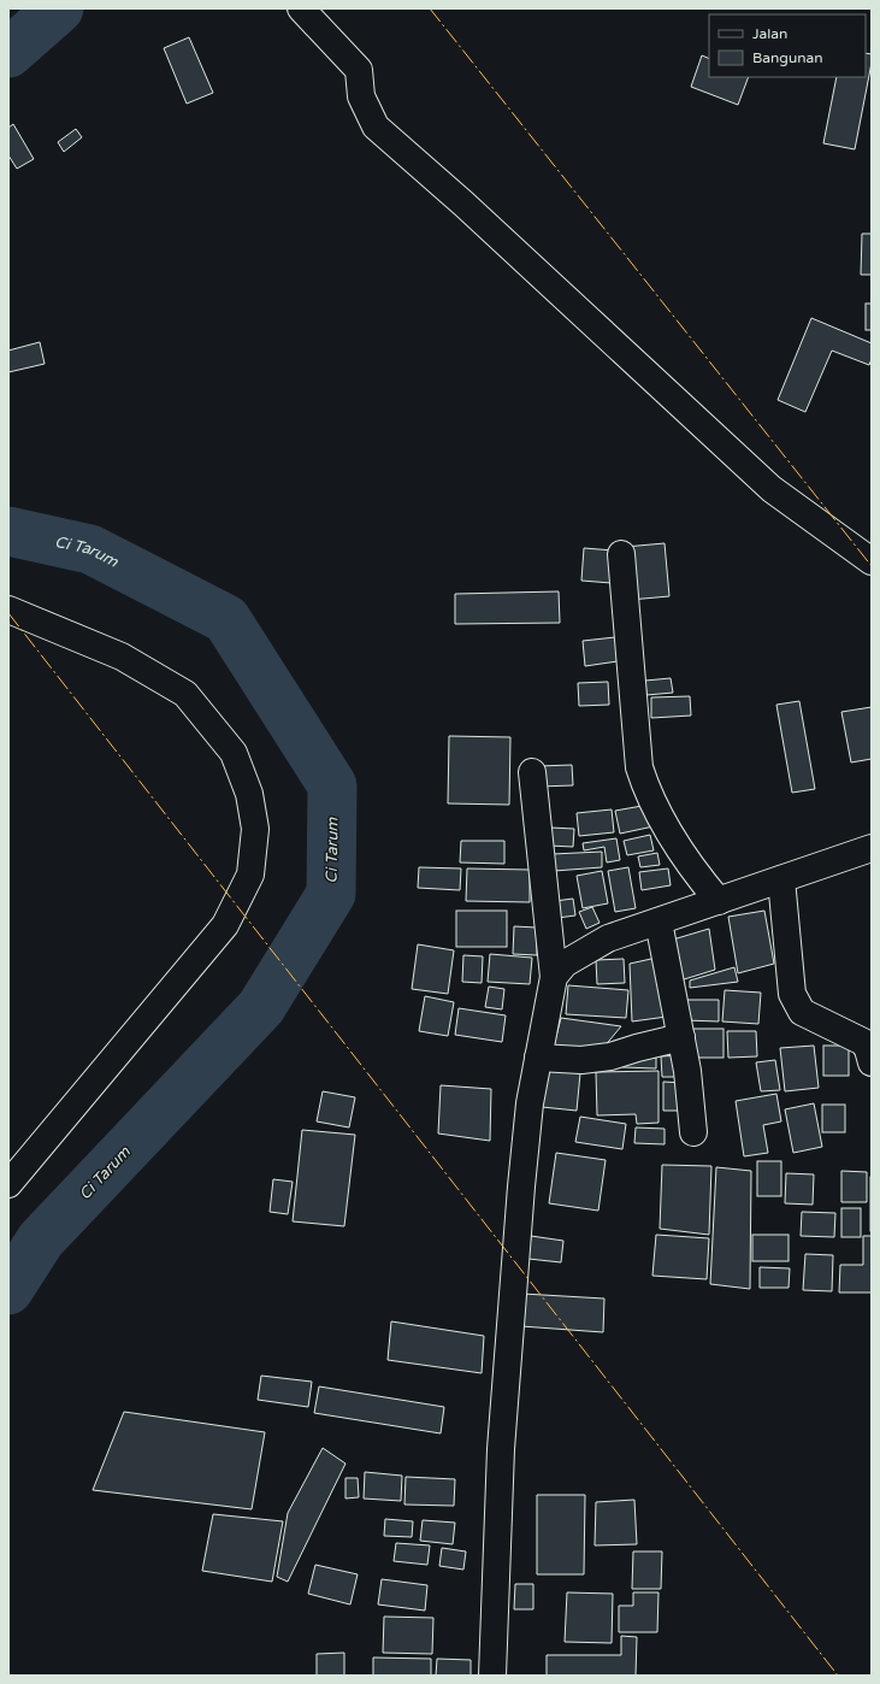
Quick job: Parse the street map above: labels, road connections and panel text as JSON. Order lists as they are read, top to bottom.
{
  "water": ["Ci Tarum"],
  "legend": ["Jalan", "Bangunan"]
}
